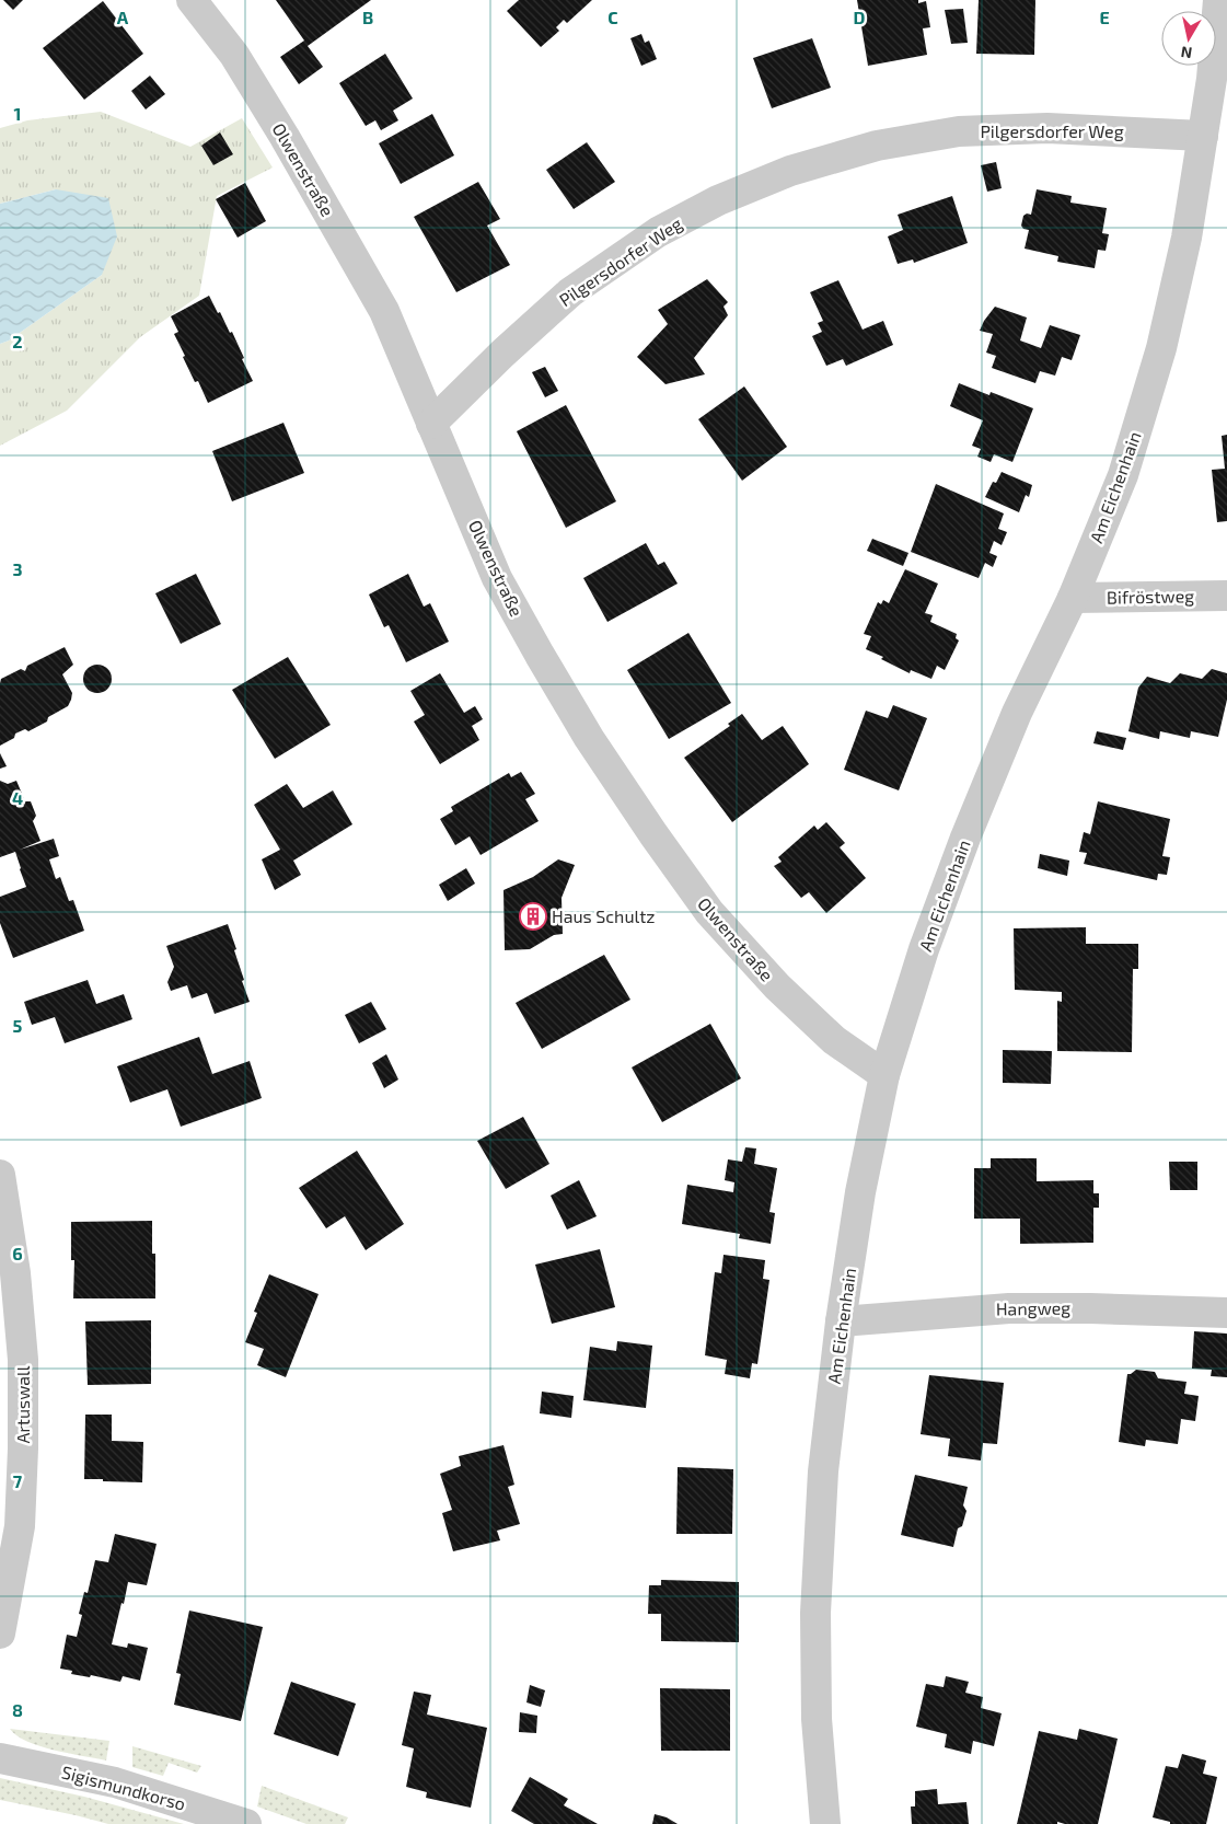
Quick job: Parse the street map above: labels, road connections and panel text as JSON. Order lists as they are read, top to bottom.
{
  "streets": {
    "street": [
      "Pilgersdorfer Weg",
      "Olwenstraße",
      "Am Eichenhain",
      "Bifröstweg",
      "Hangweg",
      "Artuswall",
      "Sigismundkorso"
    ]
  },
  "crossings": [
    ["Pilgersdorfer Weg", "Olwenstraße"],
    ["Pilgersdorfer Weg", "Am Eichenhain"],
    ["Olwenstraße", "Am Eichenhain"],
    ["Am Eichenhain", "Bifröstweg"],
    ["Am Eichenhain", "Hangweg"]
  ],
  "places": {
    "building": ["Haus Schultz"]
  },
  "north": "bottom",
  "grid": {
    "columns": [
      "A",
      "B",
      "C",
      "D",
      "E"
    ],
    "rows": [
      "1",
      "2",
      "3",
      "4",
      "5",
      "6",
      "7",
      "8"
    ]
  }
}
